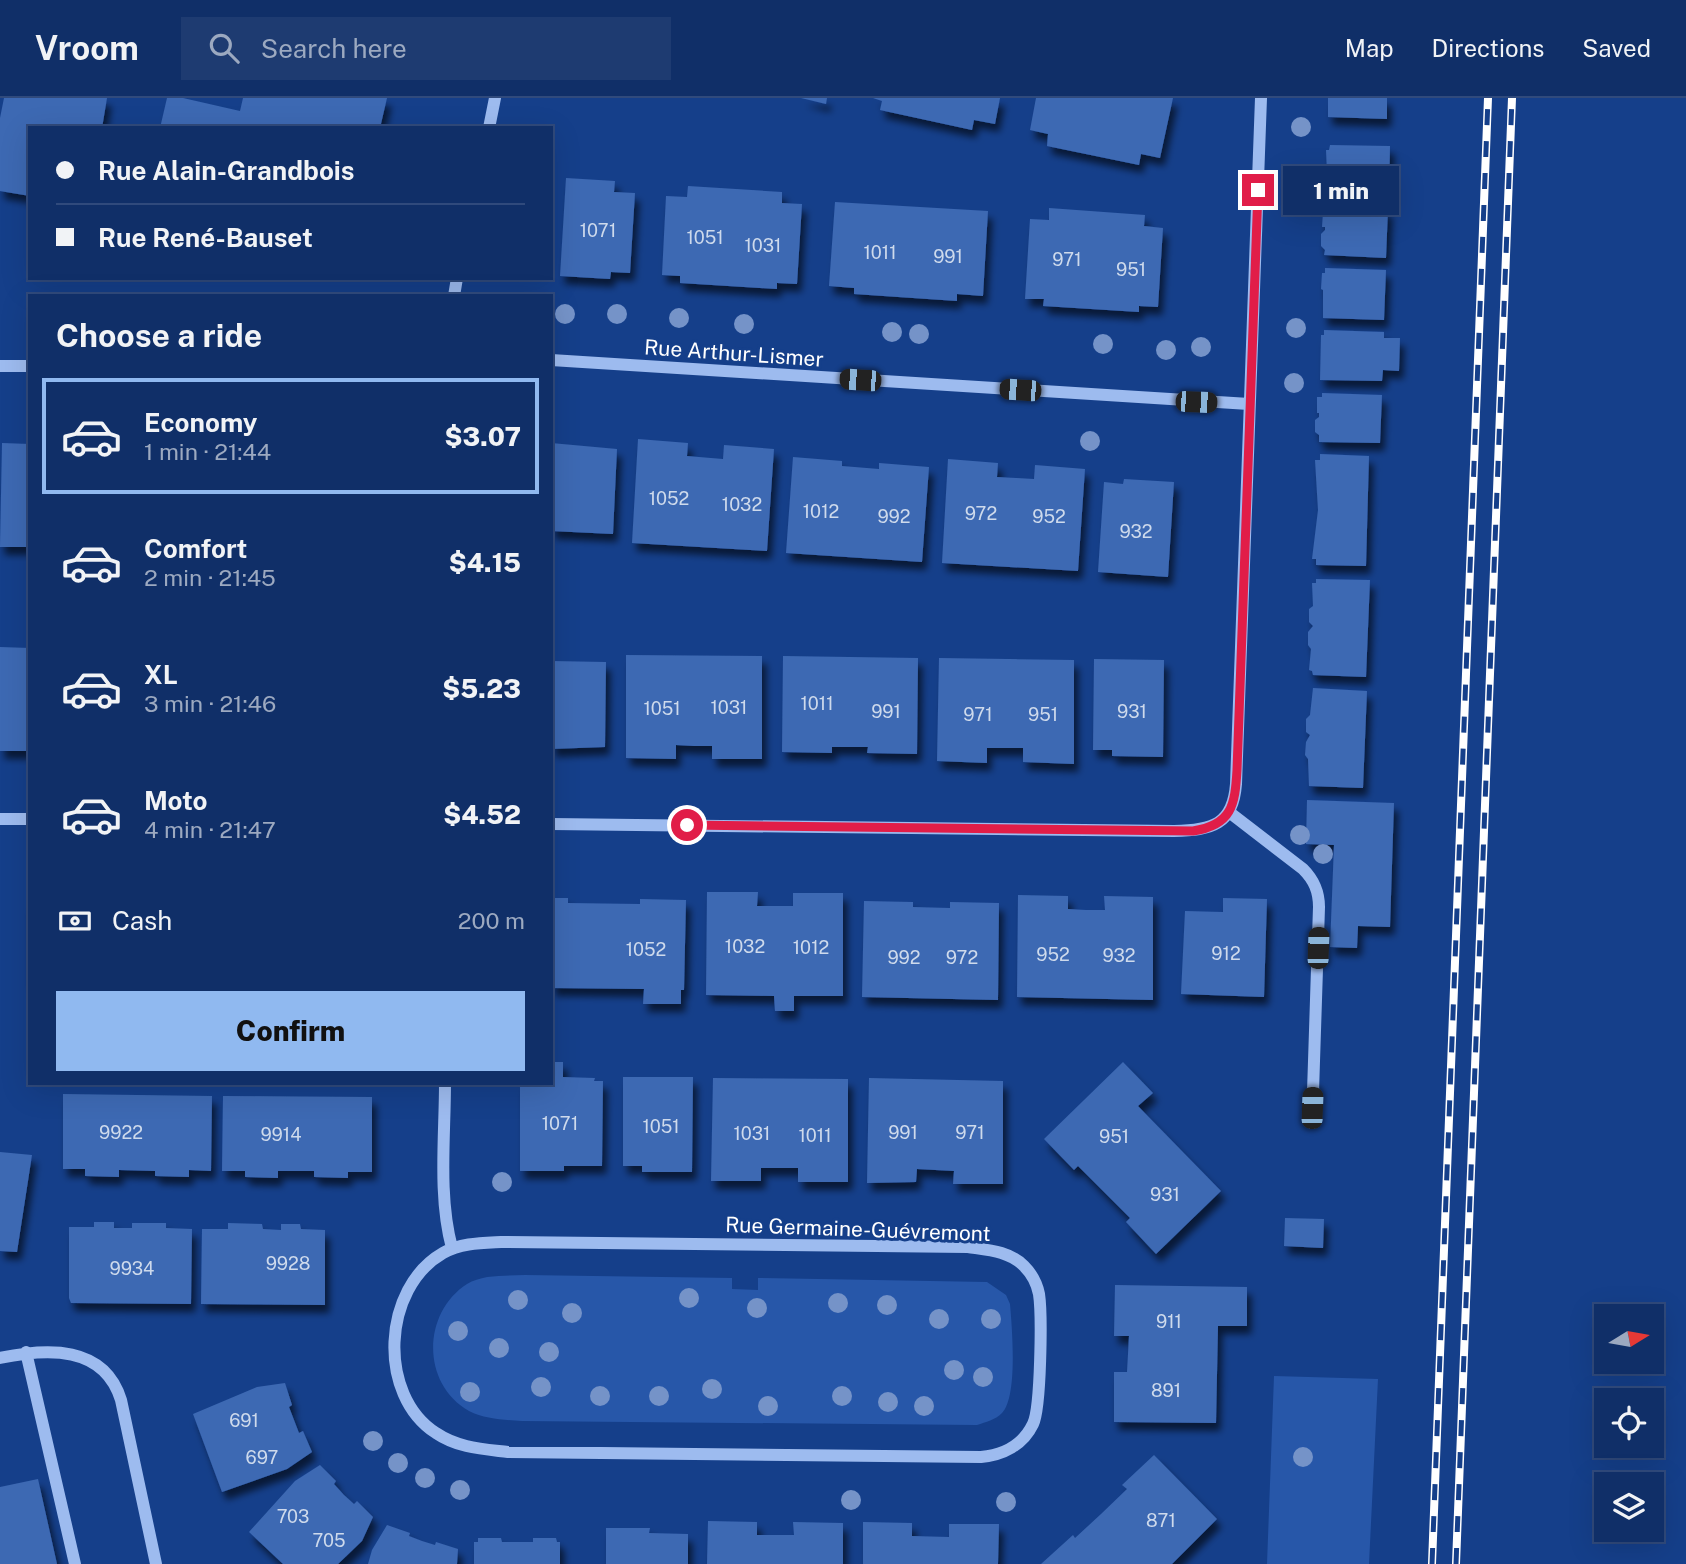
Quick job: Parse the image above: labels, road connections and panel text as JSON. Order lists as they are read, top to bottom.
{
  "streets": {
    "street": ["Rue Arthur-Lismer", "Rue Germaine-Guévremont"]
  },
  "house_numbers": [
    "1071",
    "1051",
    "1031",
    "1011",
    "991",
    "971",
    "951",
    "1052",
    "1032",
    "1012",
    "972",
    "992",
    "952",
    "932",
    "1011",
    "1031",
    "1051",
    "991",
    "931",
    "971",
    "951",
    "1032",
    "1012",
    "1052",
    "912",
    "952",
    "932",
    "992",
    "972",
    "1071",
    "1051",
    "9922",
    "991",
    "971",
    "1031",
    "9914",
    "1011",
    "951",
    "931",
    "9928",
    "9934",
    "911",
    "891",
    "691",
    "697",
    "703",
    "871",
    "705"
  ],
  "north": "right",
  "page": {
    "header": "Vroom",
    "search": "Search here",
    "nav": ["Map", "Directions", "Saved"],
    "banner": ["Rue Alain-Grandbois", "Rue René-Bauset"],
    "bubble": "1 min",
    "heading": "Choose a ride",
    "list": [
      {
        "name": "Economy",
        "note": "1 min · 21:44",
        "value": "$3.07"
      },
      {
        "name": "Comfort",
        "note": "2 min · 21:45",
        "value": "$4.15"
      },
      {
        "name": "XL",
        "note": "3 min · 21:46",
        "value": "$5.23"
      },
      {
        "name": "Moto",
        "note": "4 min · 21:47",
        "value": "$4.52"
      }
    ],
    "pay": ["Cash", "200 m"],
    "buttons": "Confirm"
  }
}
